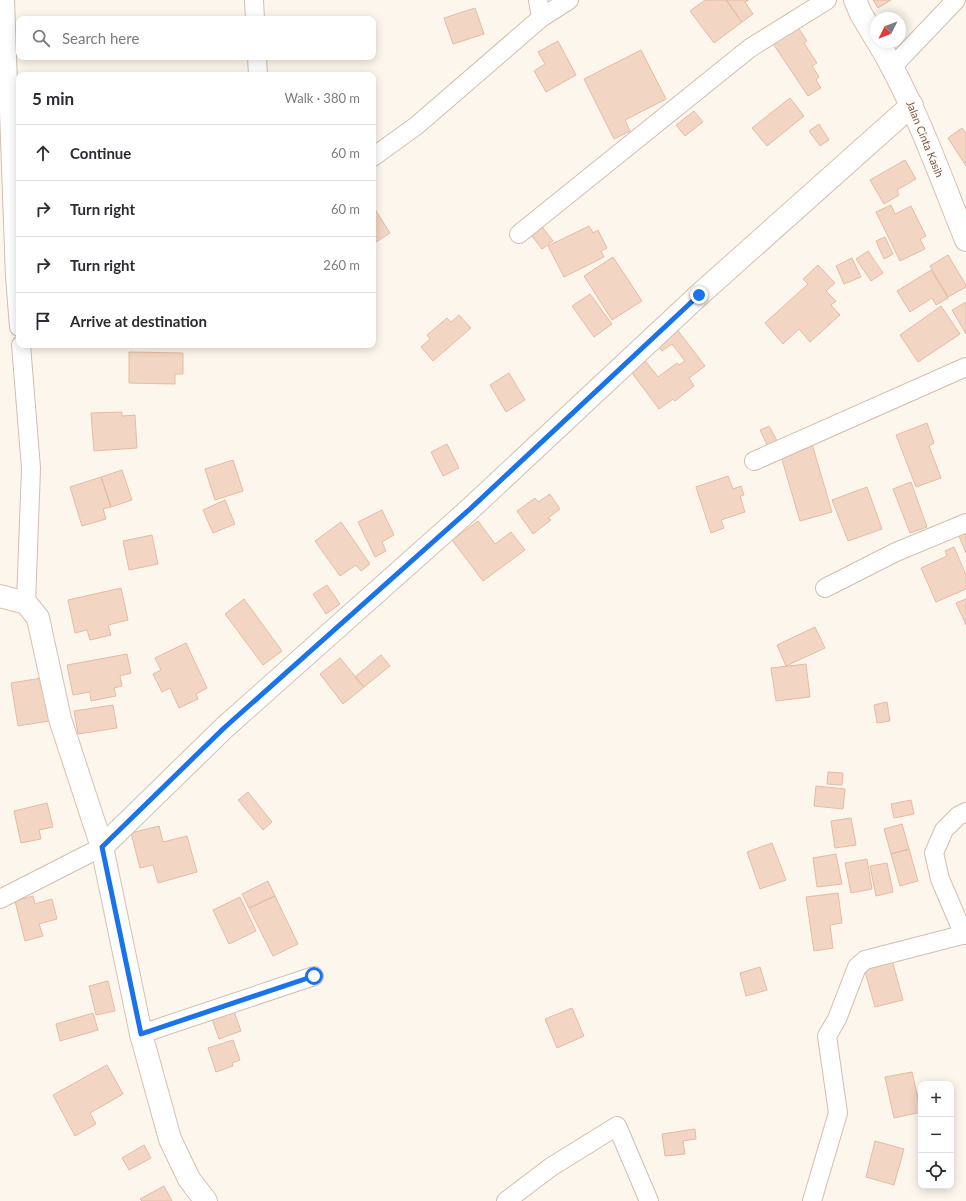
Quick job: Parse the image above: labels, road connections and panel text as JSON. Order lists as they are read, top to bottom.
{
  "streets": {
    "street": ["Jalan Cinta Kasih"]
  },
  "north": "bottom left",
  "page": {
    "search": "Search here",
    "heading": ["5 min", "Walk · 380 m"],
    "list": [
      ["Continue", "60 m"],
      ["Turn right", "60 m"],
      ["Turn right", "260 m"],
      "Arrive at destination"
    ],
    "map_buttons": ["+", "−"]
  }
}
